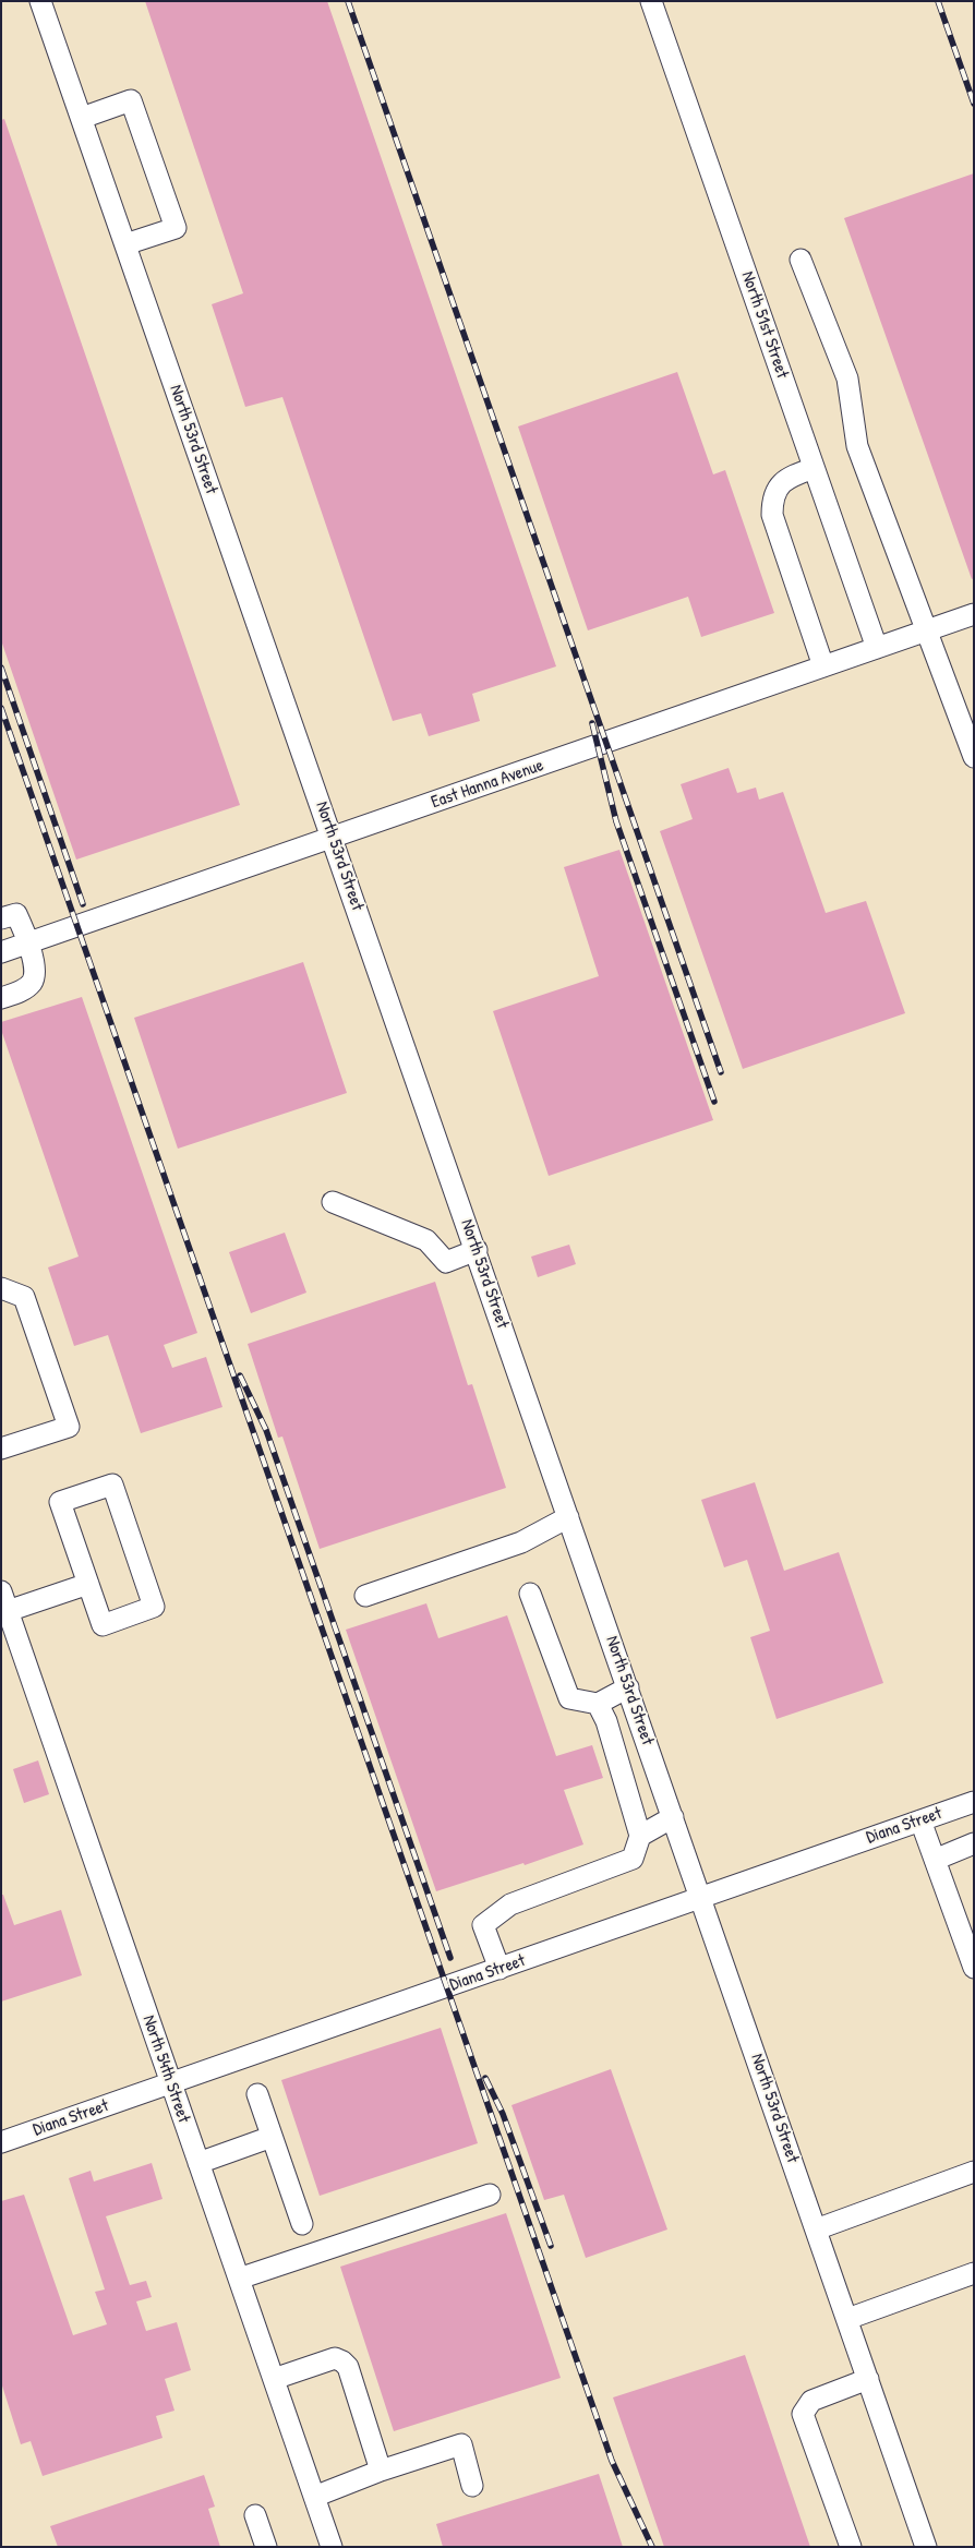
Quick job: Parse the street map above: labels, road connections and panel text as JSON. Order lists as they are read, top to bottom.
{
  "streets": {
    "street": [
      "North 51st Street",
      "North 53rd Street",
      "East Hanna Avenue",
      "Diana Street",
      "North 54th Street"
    ]
  },
  "crossings": [
    ["North 51st Street", "East Hanna Avenue"],
    ["North 53rd Street", "East Hanna Avenue"],
    ["North 53rd Street", "Diana Street"],
    ["Diana Street", "North 54th Street"]
  ]
}
